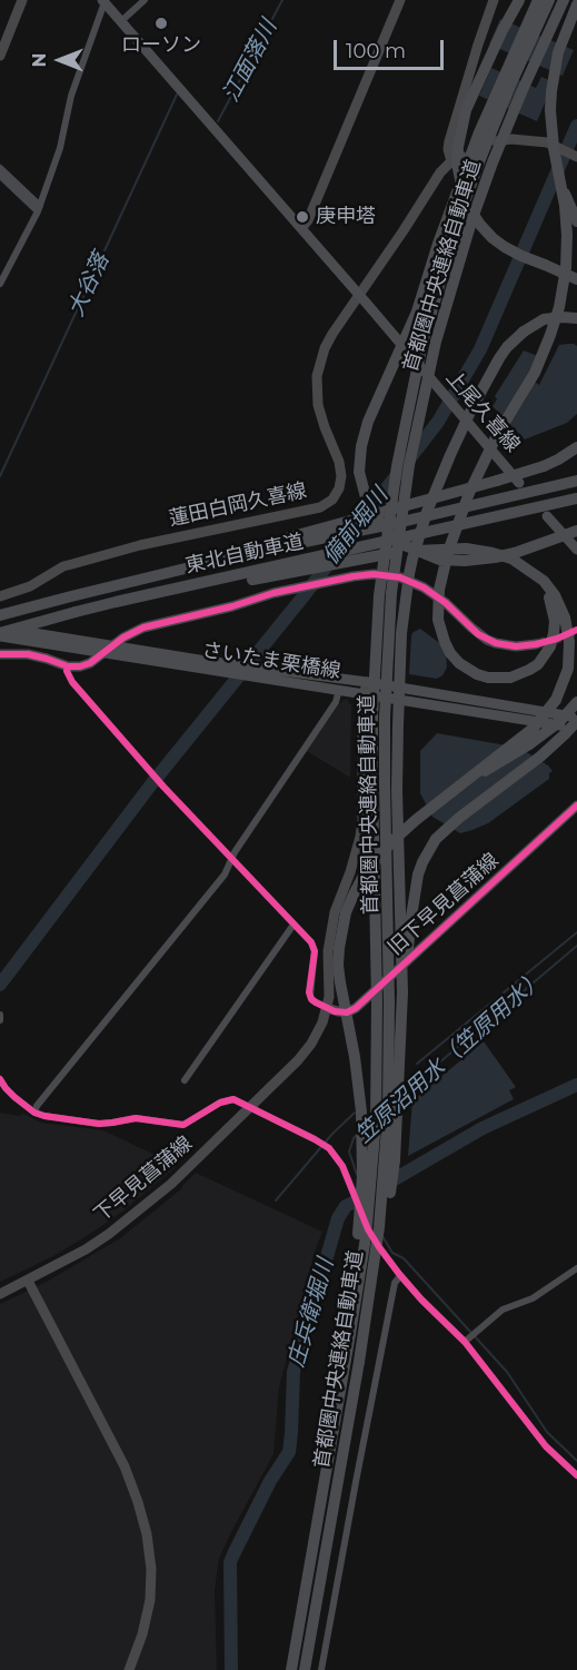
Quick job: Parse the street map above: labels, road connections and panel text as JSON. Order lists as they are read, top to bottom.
{
  "streets": {
    "highway": ["首都圏中央連絡自動車道", "東北自動車道"],
    "main road": ["上尾久喜線", "さいたま栗橋線"],
    "street": ["蓮田白岡久喜線", "旧下早見菖蒲線", "下早見菖蒲線"]
  },
  "crossings": [
    ["上尾久喜線", "蓮田白岡久喜線"],
    ["東北自動車道", "さいたま栗橋線"],
    ["さいたま栗橋線", "下早見菖蒲線"],
    ["旧下早見菖蒲線", "下早見菖蒲線"]
  ],
  "water": [
    "江面落川",
    "大谷落",
    "備前堀川",
    "笠原沼用水（笠原用水）",
    "庄兵衛堀川"
  ],
  "places": ["ローソン", "庚申塔"],
  "scale_bar": "100 m",
  "north": "left"
}
